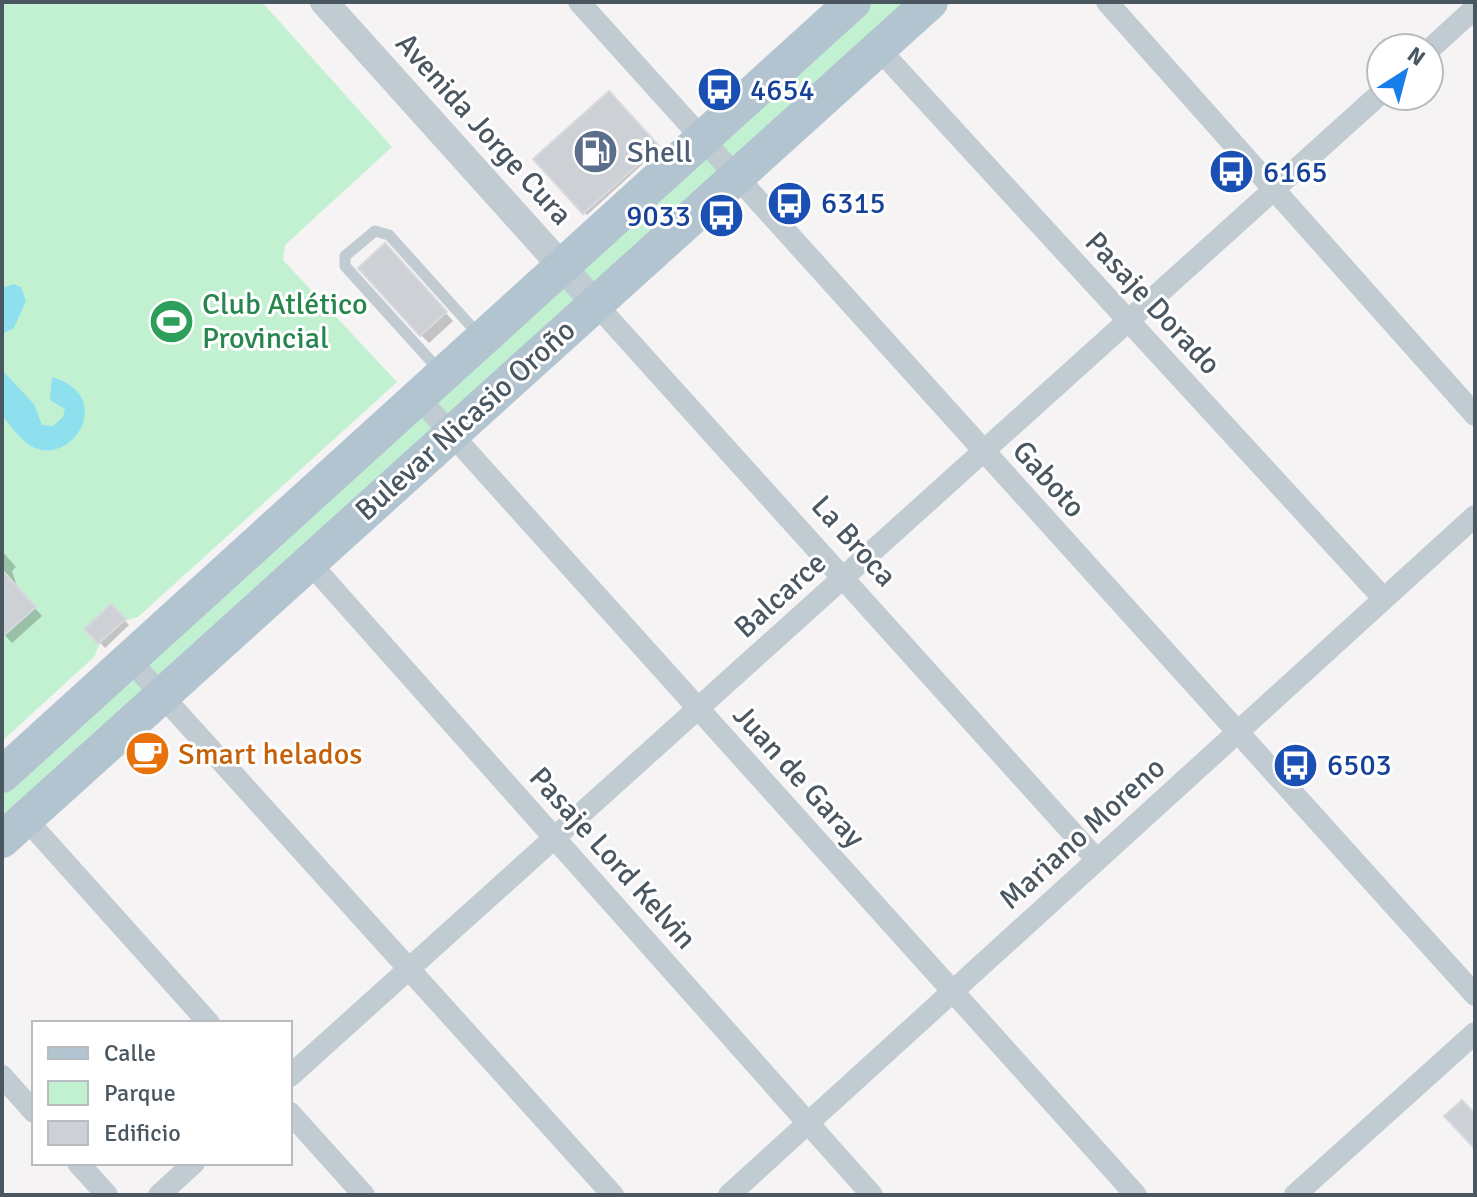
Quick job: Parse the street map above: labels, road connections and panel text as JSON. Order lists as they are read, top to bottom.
{
  "streets": {
    "main road": ["Bulevar Nicasio Oroño"],
    "street": [
      "Avenida Jorge Cura",
      "Pasaje Dorado",
      "Gaboto",
      "La Broca",
      "Balcarce",
      "Juan de Garay",
      "Mariano Moreno",
      "Pasaje Lord Kelvin"
    ]
  },
  "crossings": [
    ["Avenida Jorge Cura", "Bulevar Nicasio Oroño"],
    ["Avenida Jorge Cura", "La Broca"],
    ["Pasaje Dorado", "Bulevar Nicasio Oroño"],
    ["Pasaje Dorado", "Balcarce"],
    ["Pasaje Dorado", "Mariano Moreno"],
    ["Bulevar Nicasio Oroño", "Gaboto"],
    ["Bulevar Nicasio Oroño", "La Broca"],
    ["Bulevar Nicasio Oroño", "Juan de Garay"],
    ["Bulevar Nicasio Oroño", "Pasaje Lord Kelvin"],
    ["Gaboto", "Balcarce"],
    ["Gaboto", "Mariano Moreno"],
    ["La Broca", "Balcarce"],
    ["La Broca", "Mariano Moreno"],
    ["Balcarce", "Juan de Garay"],
    ["Balcarce", "Pasaje Lord Kelvin"],
    ["Juan de Garay", "Mariano Moreno"],
    ["Mariano Moreno", "Pasaje Lord Kelvin"]
  ],
  "places": {
    "bus stop": [
      "4654",
      "6165",
      "6315",
      "9033",
      "6503"
    ],
    "fuel station": ["Shell"],
    "sports": ["Club Atlético Provincial"],
    "cafe": ["Smart helados"]
  },
  "legend": ["Calle", "Parque", "Edificio"],
  "north": "top right"
}
